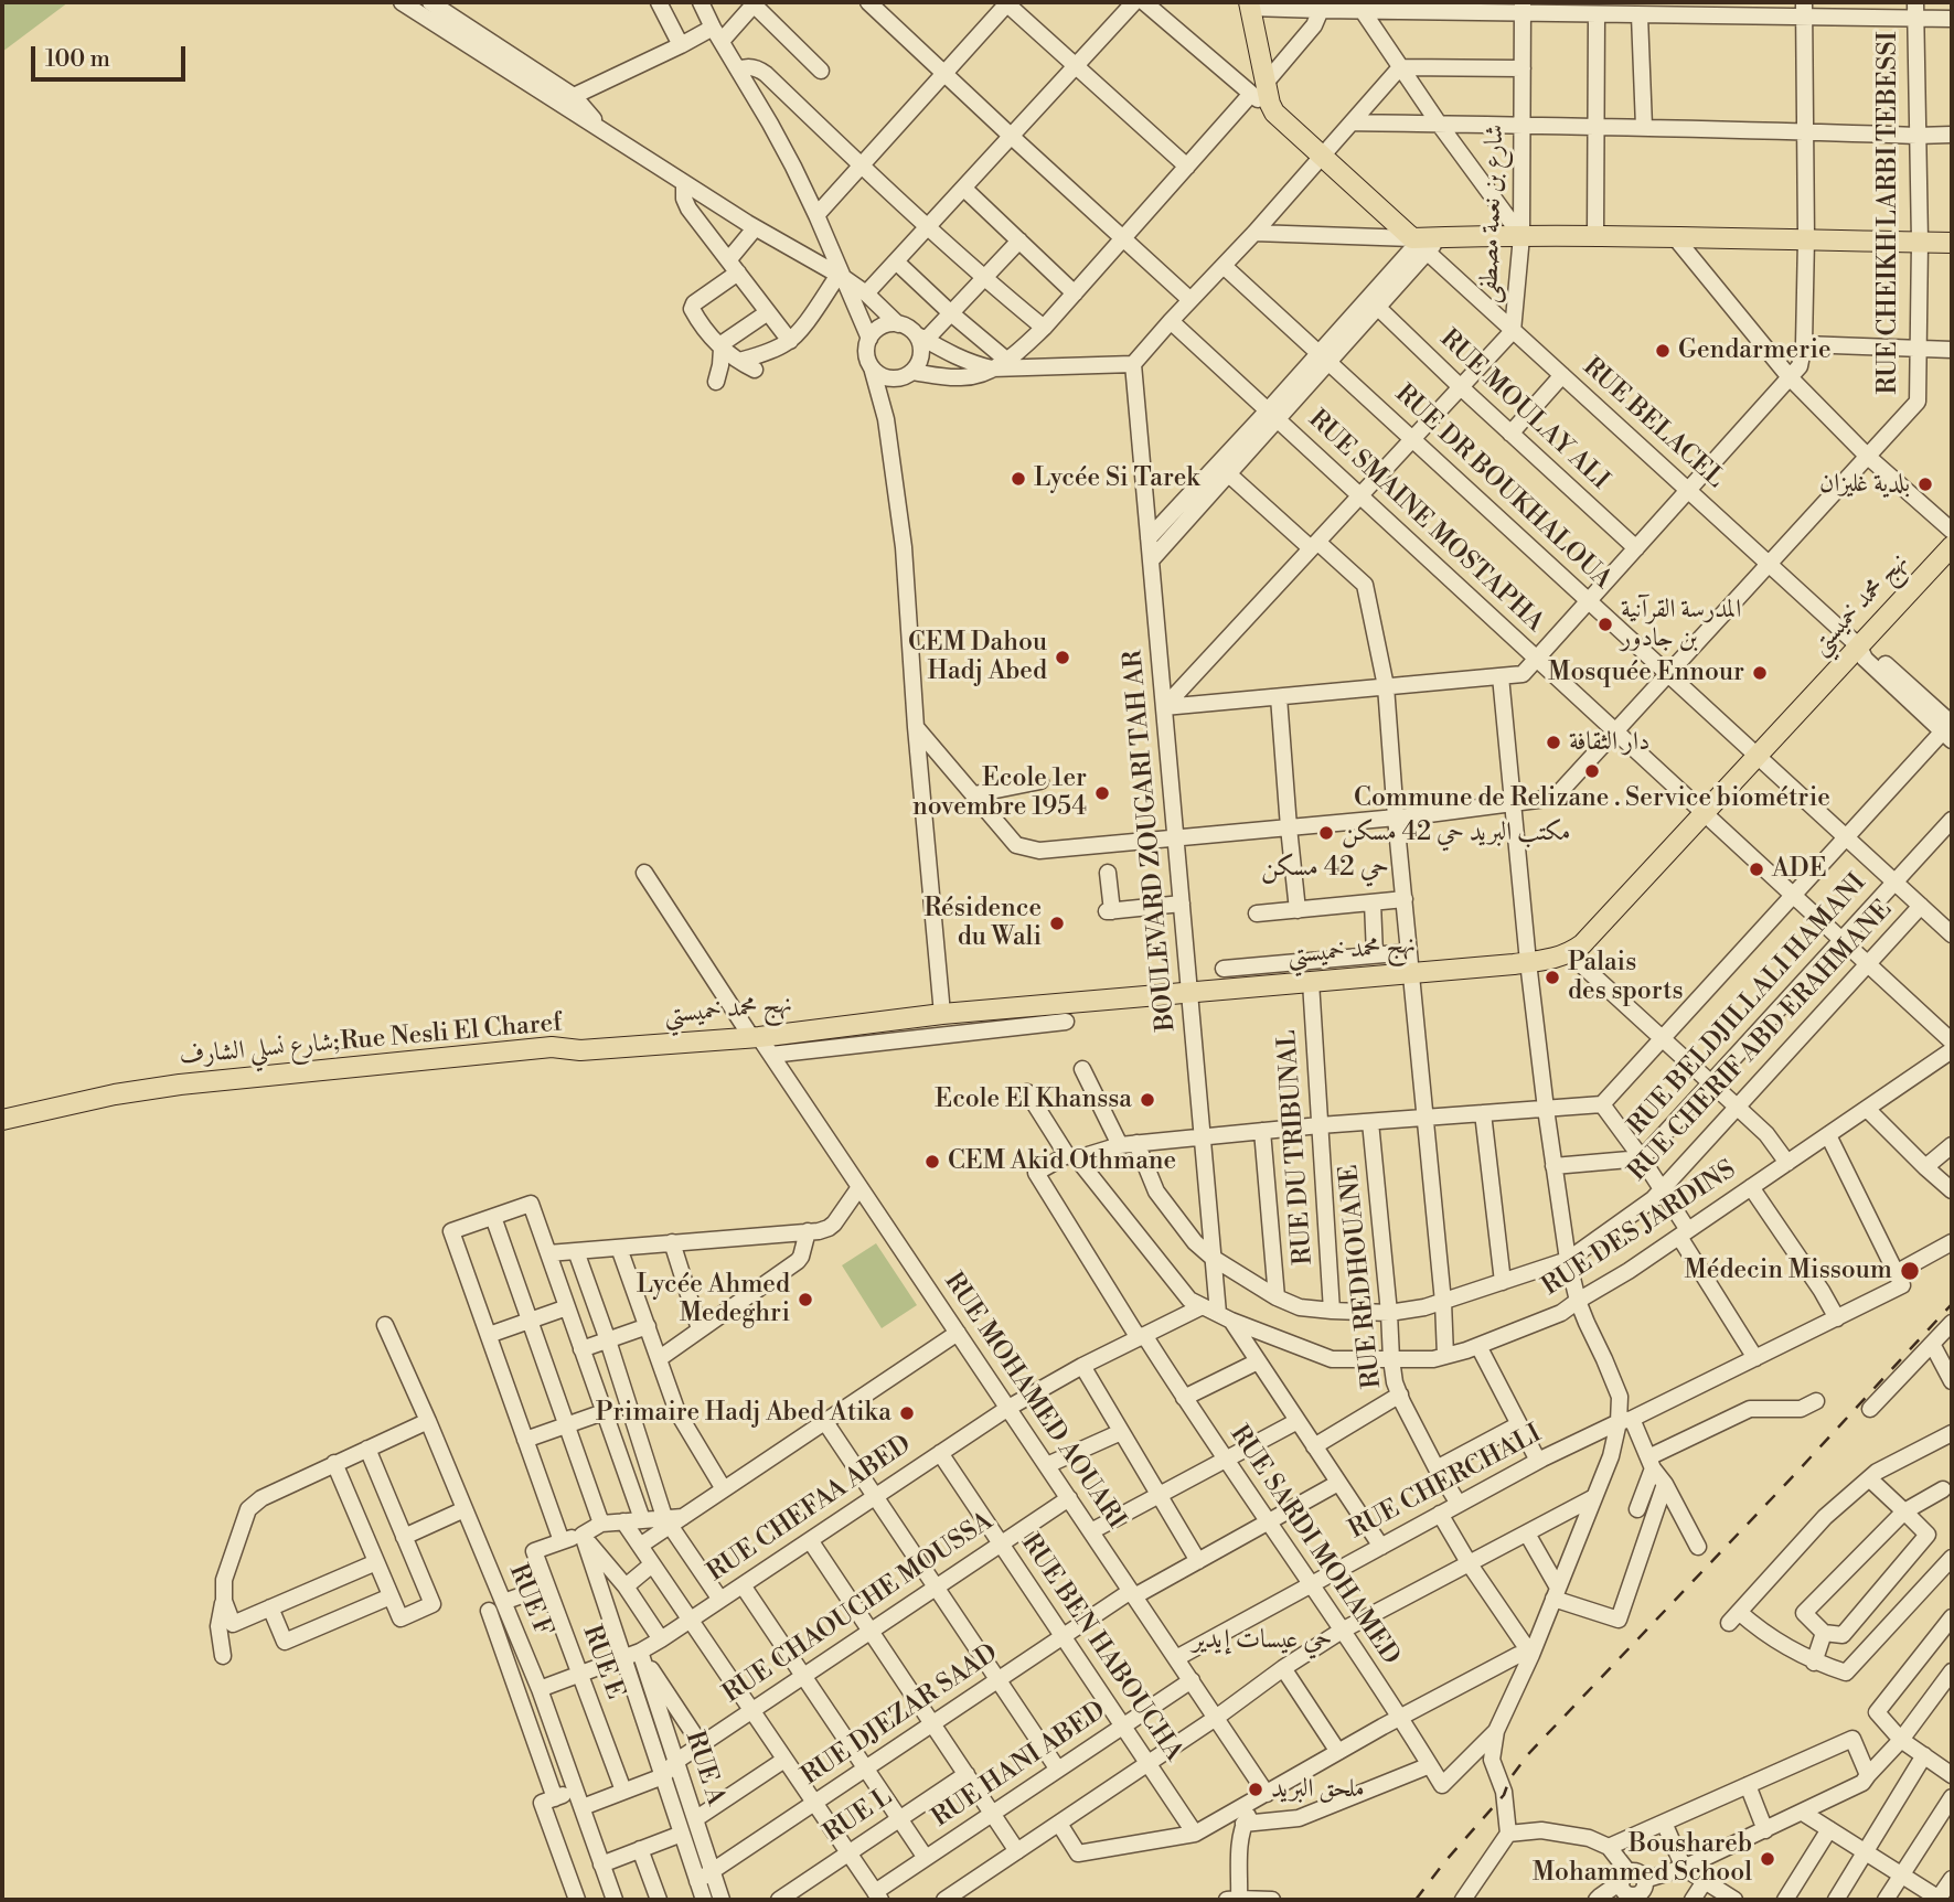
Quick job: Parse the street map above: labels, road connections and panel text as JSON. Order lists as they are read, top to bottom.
{
  "streets": {
    "main road": ["نهج محمد خميستي", "شارع نسلي الشارف;Rue Nesli El Charef"],
    "street": [
      "RUE CHEIKH LARBI TEBESSI",
      "شارع بن نعمة مصطفى",
      "RUE MOULAY ALI",
      "RUE BELACEL",
      "RUE DR BOUKHALOUA",
      "RUE SMAINE MOSTAPHA",
      "BOULEVARD ZOUGARI TAH AR",
      "RUE BELDJILLALI HAMANI",
      "RUE CHERIF ABD ERAHMANE",
      "RUE DU TRIBUNAL",
      "RUE DES JARDINS",
      "RUE REDHOUANE",
      "RUE MOHAMED AOUARI",
      "RUE CHERCHALI",
      "RUE CHEFAA ABED",
      "RUE SARDI MOHAMED",
      "RUE F",
      "RUE CHAOUCHE MOUSSA",
      "RUE BEN HABOUCHA",
      "RUE E",
      "RUE DJEZAR SAAD",
      "RUE HANI ABED",
      "RUE A",
      "RUE L"
    ]
  },
  "crossings": [
    ["RUE CHEIKH LARBI TEBESSI", "RUE BELACEL"],
    ["RUE CHEIKH LARBI TEBESSI", "RUE DR BOUKHALOUA"],
    ["RUE CHEIKH LARBI TEBESSI", "RUE SMAINE MOSTAPHA"],
    ["RUE CHEIKH LARBI TEBESSI", "BOULEVARD ZOUGARI TAH AR"],
    ["شارع بن نعمة مصطفى", "RUE MOULAY ALI"],
    ["شارع بن نعمة مصطفى", "RUE BELACEL"],
    ["شارع بن نعمة مصطفى", "RUE DR BOUKHALOUA"],
    ["شارع بن نعمة مصطفى", "RUE SMAINE MOSTAPHA"],
    ["شارع بن نعمة مصطفى", "BOULEVARD ZOUGARI TAH AR"],
    ["RUE BELACEL", "نهج محمد خميستي"],
    ["RUE DR BOUKHALOUA", "نهج محمد خميستي"],
    ["RUE DR BOUKHALOUA", "RUE BELDJILLALI HAMANI"],
    ["RUE DR BOUKHALOUA", "RUE CHERIF ABD ERAHMANE"],
    ["RUE SMAINE MOSTAPHA", "نهج محمد خميستي"],
    ["RUE SMAINE MOSTAPHA", "RUE BELDJILLALI HAMANI"],
    ["RUE SMAINE MOSTAPHA", "RUE CHERIF ABD ERAHMANE"],
    ["نهج محمد خميستي", "BOULEVARD ZOUGARI TAH AR"],
    ["نهج محمد خميستي", "شارع نسلي الشارف;Rue Nesli El Charef"],
    ["نهج محمد خميستي", "RUE DU TRIBUNAL"],
    ["نهج محمد خميستي", "RUE MOHAMED AOUARI"],
    ["BOULEVARD ZOUGARI TAH AR", "RUE CHERIF ABD ERAHMANE"],
    ["BOULEVARD ZOUGARI TAH AR", "RUE DES JARDINS"],
    ["BOULEVARD ZOUGARI TAH AR", "RUE CHEFAA ABED"],
    ["RUE CHERIF ABD ERAHMANE", "RUE DU TRIBUNAL"],
    ["RUE CHERIF ABD ERAHMANE", "RUE REDHOUANE"],
    ["RUE DES JARDINS", "RUE REDHOUANE"],
    ["RUE DES JARDINS", "RUE CHEFAA ABED"],
    ["RUE DES JARDINS", "RUE SARDI MOHAMED"],
    ["RUE REDHOUANE", "RUE CHERCHALI"],
    ["RUE MOHAMED AOUARI", "RUE CHERCHALI"],
    ["RUE MOHAMED AOUARI", "RUE CHEFAA ABED"],
    ["RUE MOHAMED AOUARI", "RUE CHAOUCHE MOUSSA"],
    ["RUE MOHAMED AOUARI", "RUE DJEZAR SAAD"],
    ["RUE MOHAMED AOUARI", "RUE HANI ABED"],
    ["RUE CHERCHALI", "RUE SARDI MOHAMED"],
    ["RUE CHEFAA ABED", "RUE SARDI MOHAMED"],
    ["RUE CHEFAA ABED", "RUE F"],
    ["RUE CHEFAA ABED", "RUE BEN HABOUCHA"],
    ["RUE CHEFAA ABED", "RUE E"],
    ["RUE CHEFAA ABED", "RUE A"],
    ["RUE SARDI MOHAMED", "RUE DJEZAR SAAD"],
    ["RUE CHAOUCHE MOUSSA", "RUE BEN HABOUCHA"],
    ["RUE CHAOUCHE MOUSSA", "RUE A"],
    ["RUE BEN HABOUCHA", "RUE DJEZAR SAAD"],
    ["RUE BEN HABOUCHA", "RUE HANI ABED"],
    ["RUE DJEZAR SAAD", "RUE A"]
  ],
  "districts": ["حي 42 مسكن", "حي عيسات إيدير"],
  "places": [
    "Gendarmerie",
    "Lycée Si Tarek",
    "بلدية غليزان",
    "المدرسة القرآنية بن جادور",
    "CEM Dahou Hadj Abed",
    "Mosquée Ennour",
    "دار الثقافة",
    "Commune de Relizane . Service biométrie",
    "Ecole 1er novembre 1954",
    "مكتب البريد حي 42 مسكن",
    "ADE",
    "Résidence du Wali",
    "Palais des sports",
    "Ecole El Khanssa",
    "CEM Akid Othmane",
    "Médecin Missoum",
    "Lycée Ahmed Medeghri",
    "Primaire Hadj Abed Atika",
    "ملحق البريد",
    "Boushareb Mohammed School"
  ],
  "scale_bar": "100 m"
}
